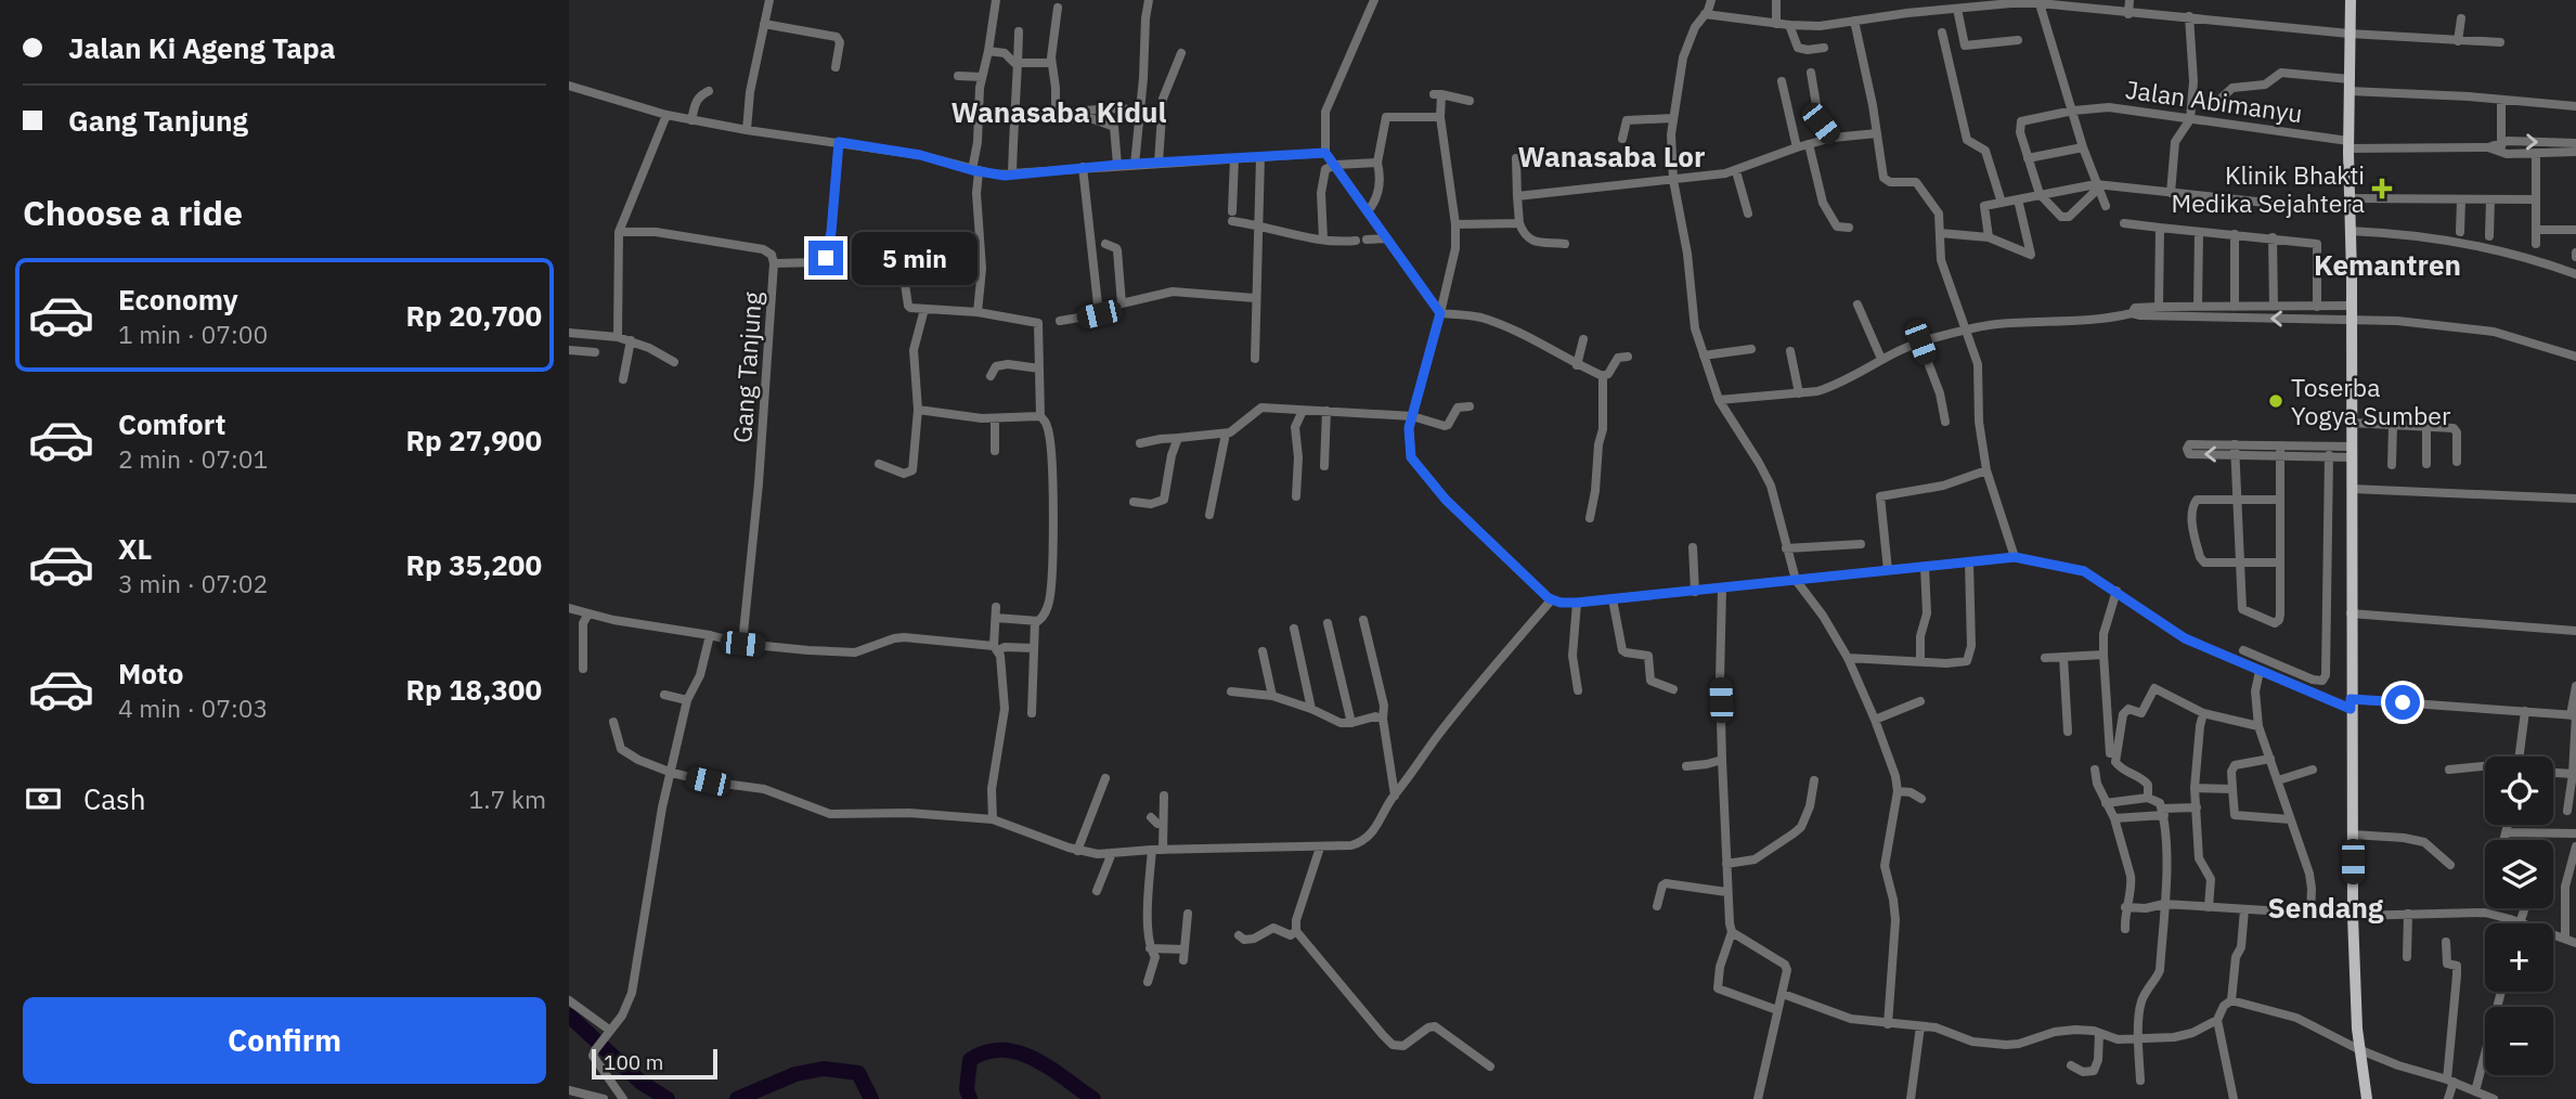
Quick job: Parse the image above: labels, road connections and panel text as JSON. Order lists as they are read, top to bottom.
{
  "streets": {
    "street": ["Jalan Abimanyu", "Gang Tanjung"]
  },
  "districts": [
    "Wanasaba Kidul",
    "Wanasaba Lor",
    "Kemantren",
    "Sendang"
  ],
  "places": {
    "health": ["Klinik Bhakti Medika Sejahtera"],
    "other": ["Toserba Yogya Sumber"]
  },
  "scale_bar": "100 m",
  "page": {
    "banner": ["Jalan Ki Ageng Tapa", "Gang Tanjung"],
    "heading": "Choose a ride",
    "bubble": "5 min",
    "list": [
      {
        "name": "Economy",
        "note": "1 min · 07:00",
        "value": "Rp 20,700"
      },
      {
        "name": "Comfort",
        "note": "2 min · 07:01",
        "value": "Rp 27,900"
      },
      {
        "name": "XL",
        "note": "3 min · 07:02",
        "value": "Rp 35,200"
      },
      {
        "name": "Moto",
        "note": "4 min · 07:03",
        "value": "Rp 18,300"
      }
    ],
    "pay": ["Cash", "1.7 km"],
    "map_buttons": ["+", "−"],
    "buttons": "Confirm",
    "scale": "100 m"
  }
}
